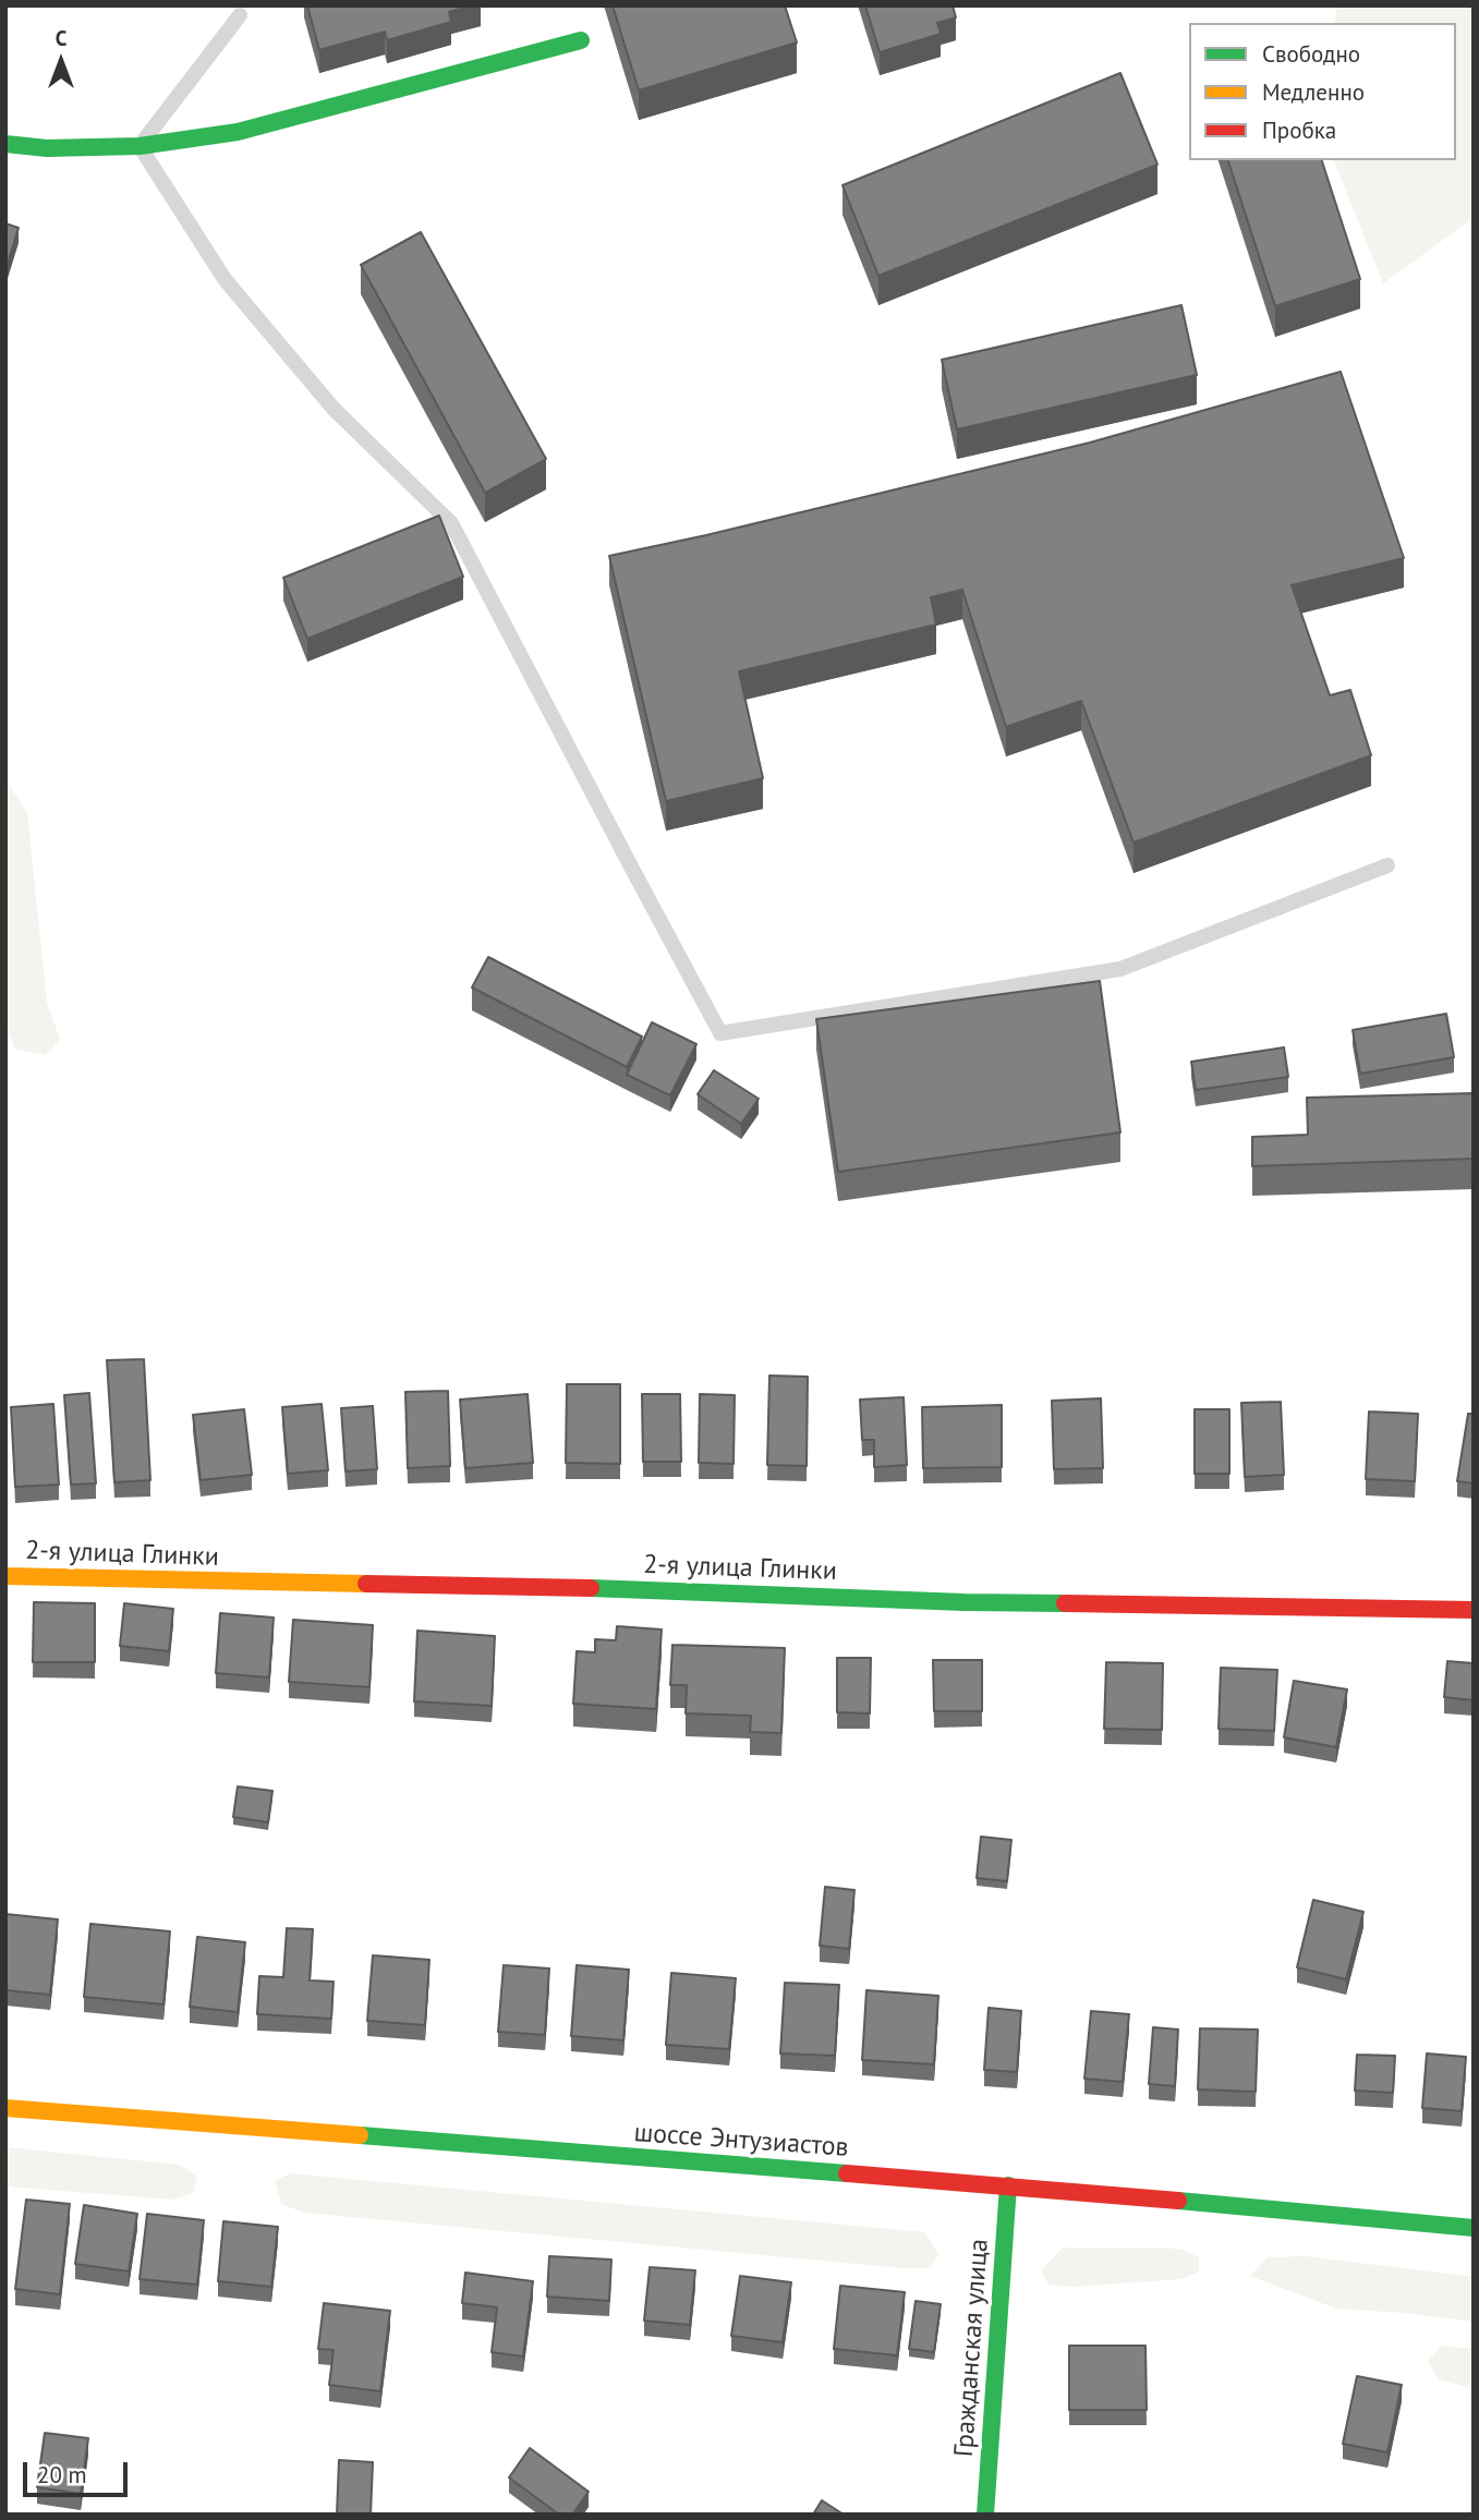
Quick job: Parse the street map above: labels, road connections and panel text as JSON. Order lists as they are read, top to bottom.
{
  "streets": {
    "street": ["2-я улица Глинки", "шоссе Энтузиастов", "Гражданская улица"]
  },
  "crossings": [
    ["шоссе Энтузиастов", "Гражданская улица"]
  ],
  "legend": ["Свободно", "Медленно", "Пробка"],
  "scale_bar": "20 m",
  "north": "top"
}
